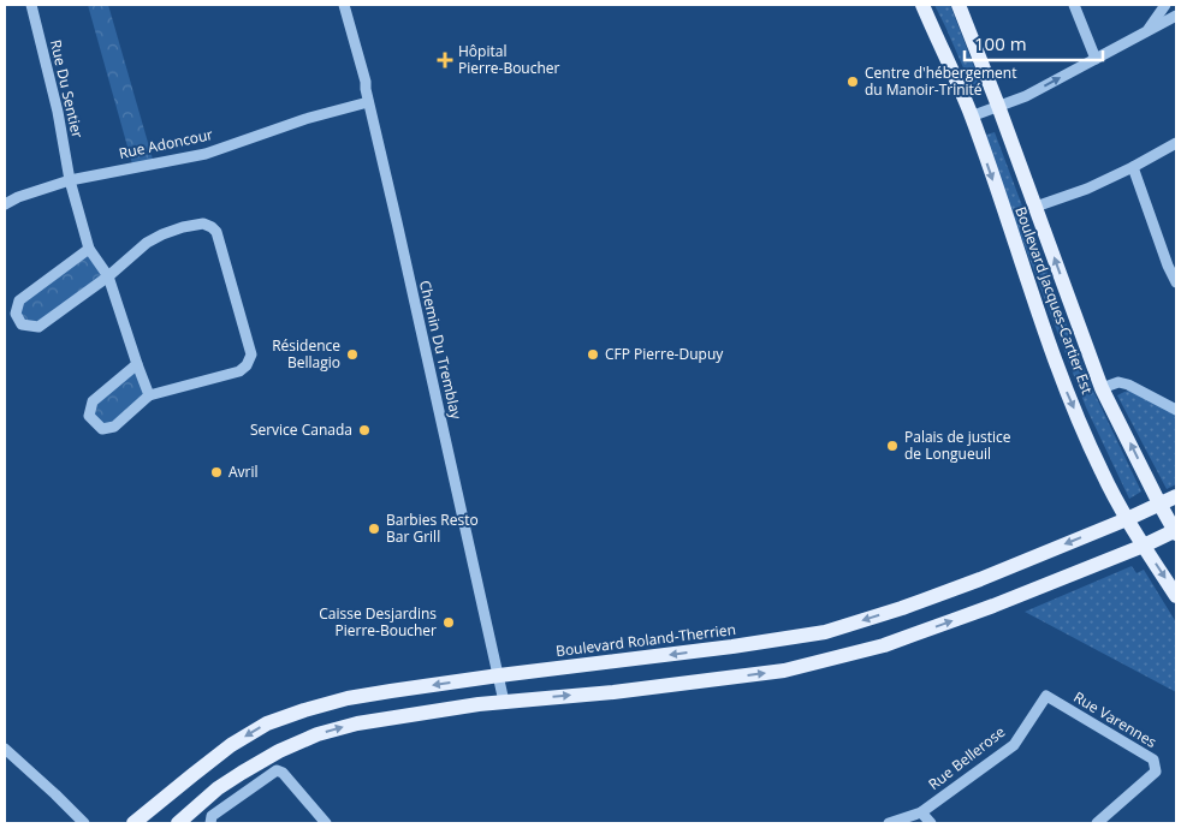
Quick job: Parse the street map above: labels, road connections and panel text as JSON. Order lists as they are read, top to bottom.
{
  "streets": {
    "main road": ["Boulevard Jacques-Cartier Est", "Boulevard Roland-Therrien"],
    "street": [
      "Rue Du Sentier",
      "Rue Adoncour",
      "Chemin Du Tremblay",
      "Rue Varennes",
      "Rue Bellerose"
    ]
  },
  "crossings": [
    ["Rue Du Sentier", "Rue Adoncour"],
    ["Rue Adoncour", "Chemin Du Tremblay"],
    ["Boulevard Jacques-Cartier Est", "Boulevard Roland-Therrien"],
    ["Chemin Du Tremblay", "Boulevard Roland-Therrien"],
    ["Rue Varennes", "Rue Bellerose"]
  ],
  "places": {
    "health": ["Hôpital Pierre-Boucher"],
    "other": [
      "Centre d'hébergement du Manoir-Trinité",
      "Résidence Bellagio",
      "CFP Pierre-Dupuy",
      "Service Canada",
      "Palais de justice de Longueuil",
      "Avril",
      "Barbies Resto Bar Grill",
      "Caisse Desjardins Pierre-Boucher"
    ]
  },
  "scale_bar": "100 m"
}
